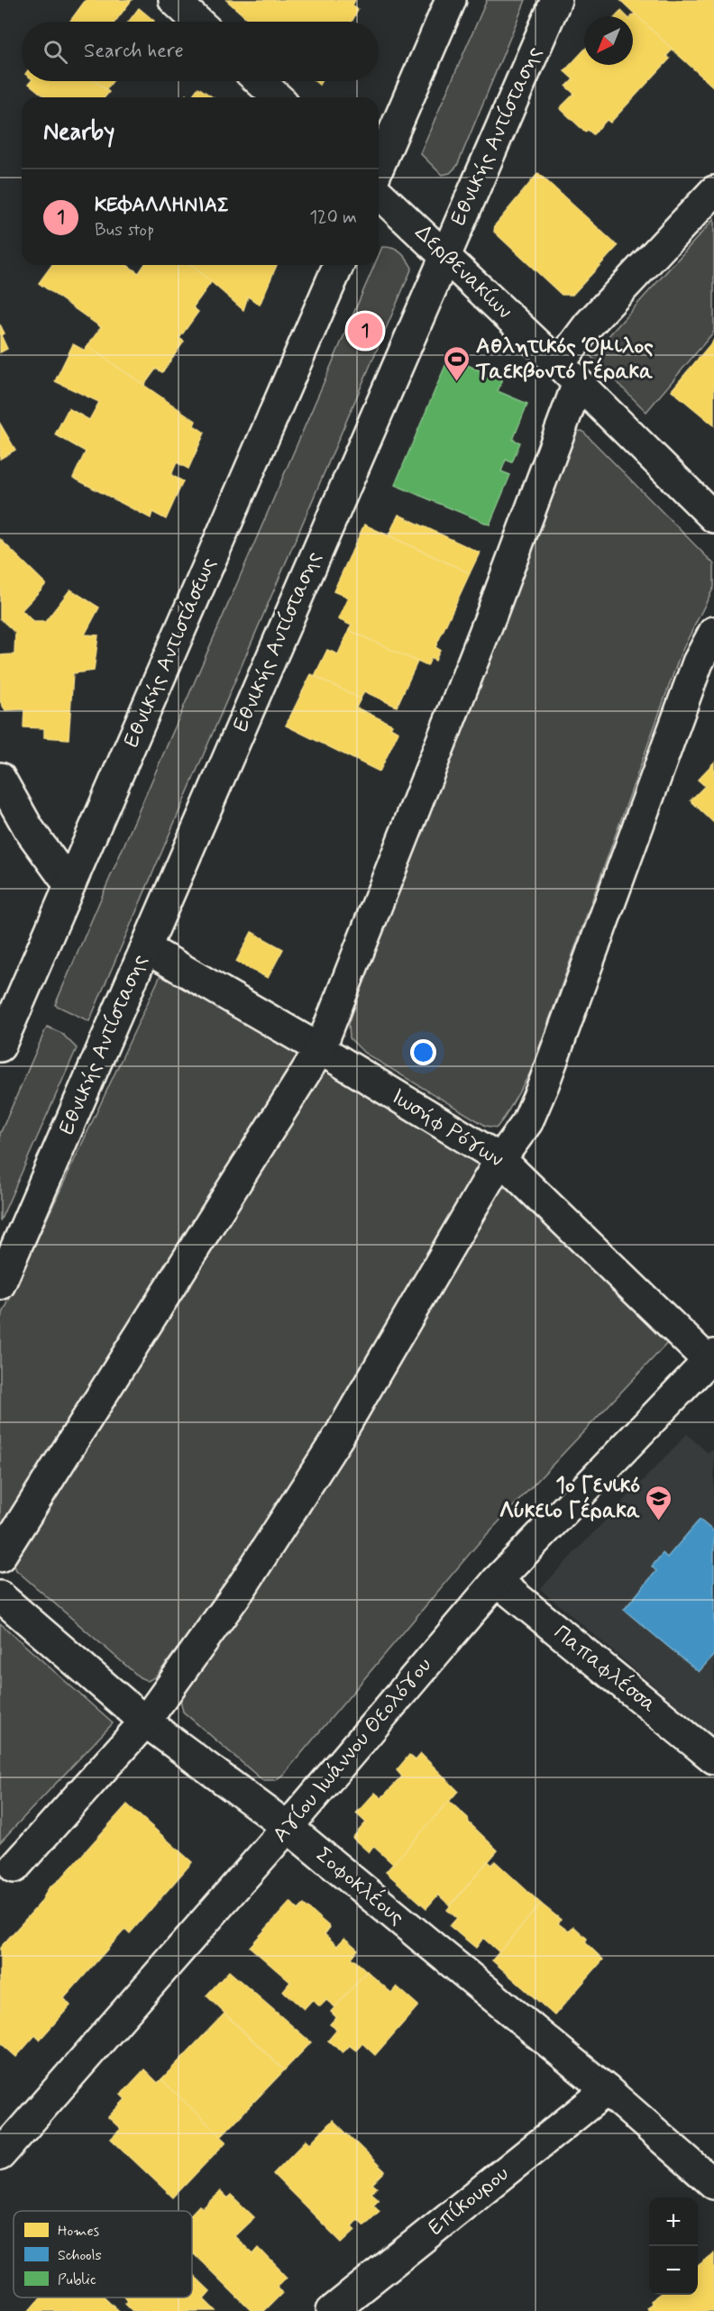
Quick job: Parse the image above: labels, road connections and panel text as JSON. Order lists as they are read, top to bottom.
{
  "streets": {
    "street": [
      "Εθνικής Αντίστασης",
      "Δερβενακίων",
      "Εθνικής Αντιστάσεως",
      "Ιωσήφ Ρόγων",
      "Παπαφλέσσα",
      "Αγίου Ιωάννου Θεολόγου",
      "Σοφοκλέους",
      "Επίκουρου"
    ]
  },
  "crossings": [
    ["Εθνικής Αντίστασης", "Δερβενακίων"],
    ["Εθνικής Αντίστασης", "Ιωσήφ Ρόγων"],
    ["Ιωσήφ Ρόγων", "Αγίου Ιωάννου Θεολόγου"],
    ["Παπαφλέσσα", "Αγίου Ιωάννου Θεολόγου"],
    ["Αγίου Ιωάννου Θεολόγου", "Σοφοκλέους"],
    ["Σοφοκλέους", "Επίκουρου"]
  ],
  "places": {
    "sports": ["Αθλητικός Όμιλος Ταεκβοντό Γέρακα"],
    "school or university": ["1ο Γενικό Λύκειο Γέρακα"]
  },
  "legend": ["Homes", "Schools", "Public"],
  "north": "bottom left",
  "page": {
    "search": "Search here",
    "heading": "Nearby",
    "list": [
      {
        "mark": "1",
        "name": "ΚΕΦΑΛΛΗΝΙΑΣ",
        "note": "Bus stop",
        "value": "120 m"
      }
    ],
    "pins": "1",
    "map_buttons": ["+", "−"]
  }
}
